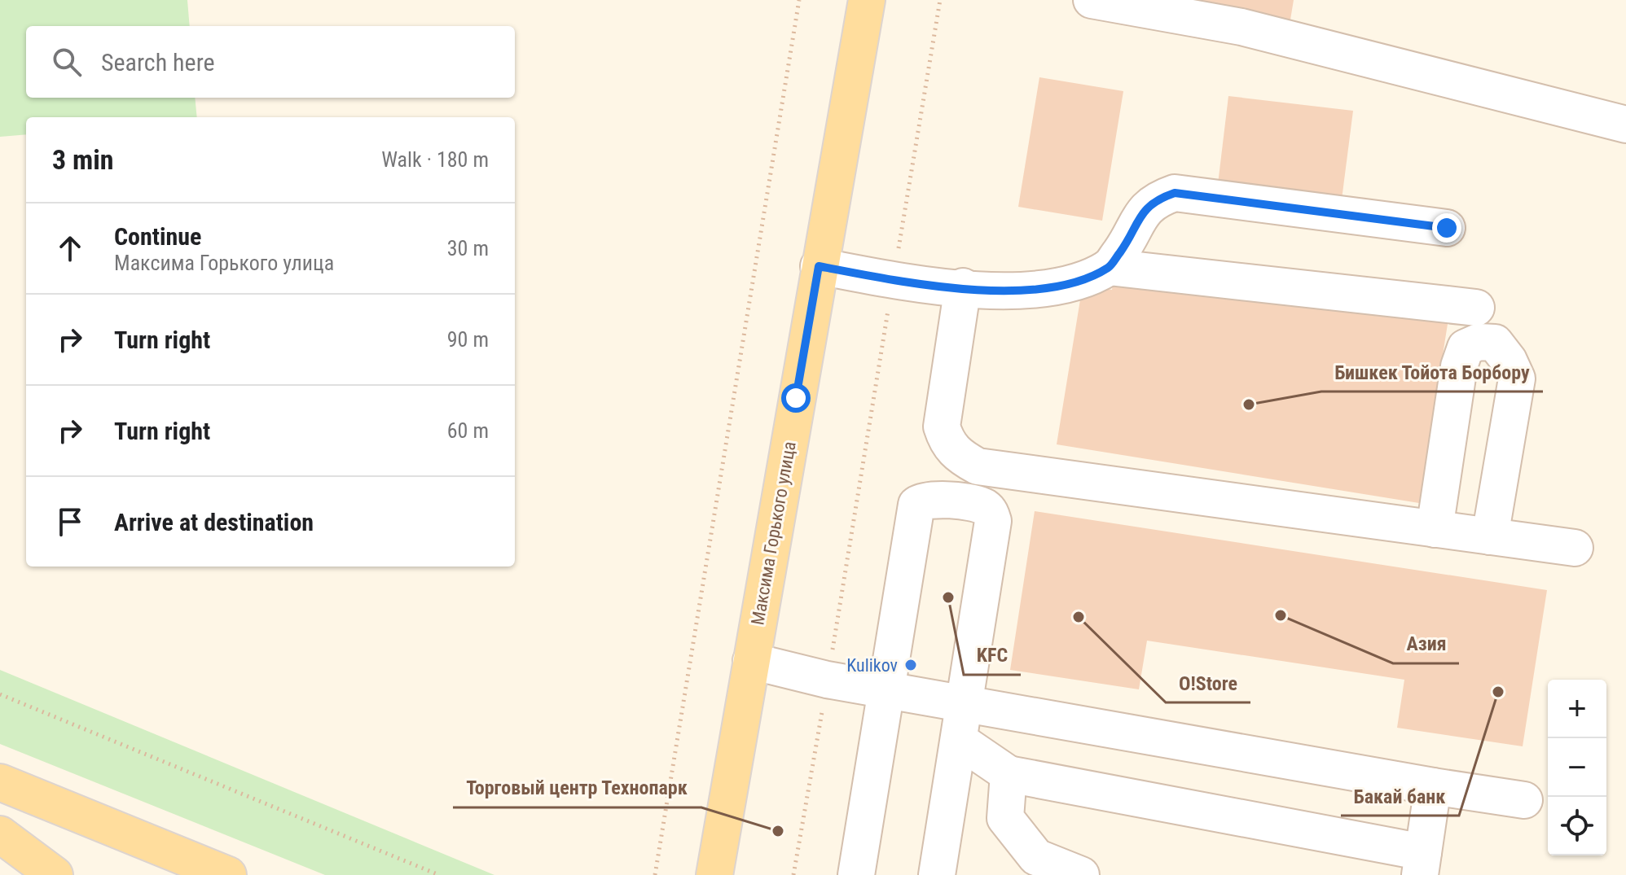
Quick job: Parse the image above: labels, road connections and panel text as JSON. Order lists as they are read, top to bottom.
{
  "streets": {
    "main road": ["Максима Горького улица"]
  },
  "places": [
    "Бишкек Тойота Борбору",
    "KFC",
    "Азия",
    "O!Store",
    "Kulikov",
    "Бакай банк",
    "Торговый центр Технопарк"
  ],
  "page": {
    "search": "Search here",
    "heading": ["3 min", "Walk · 180 m"],
    "list": [
      ["Continue", "Максима Горького улица", "30 m"],
      ["Turn right", "90 m"],
      ["Turn right", "60 m"],
      "Arrive at destination"
    ],
    "map_buttons": ["+", "−"]
  }
}
